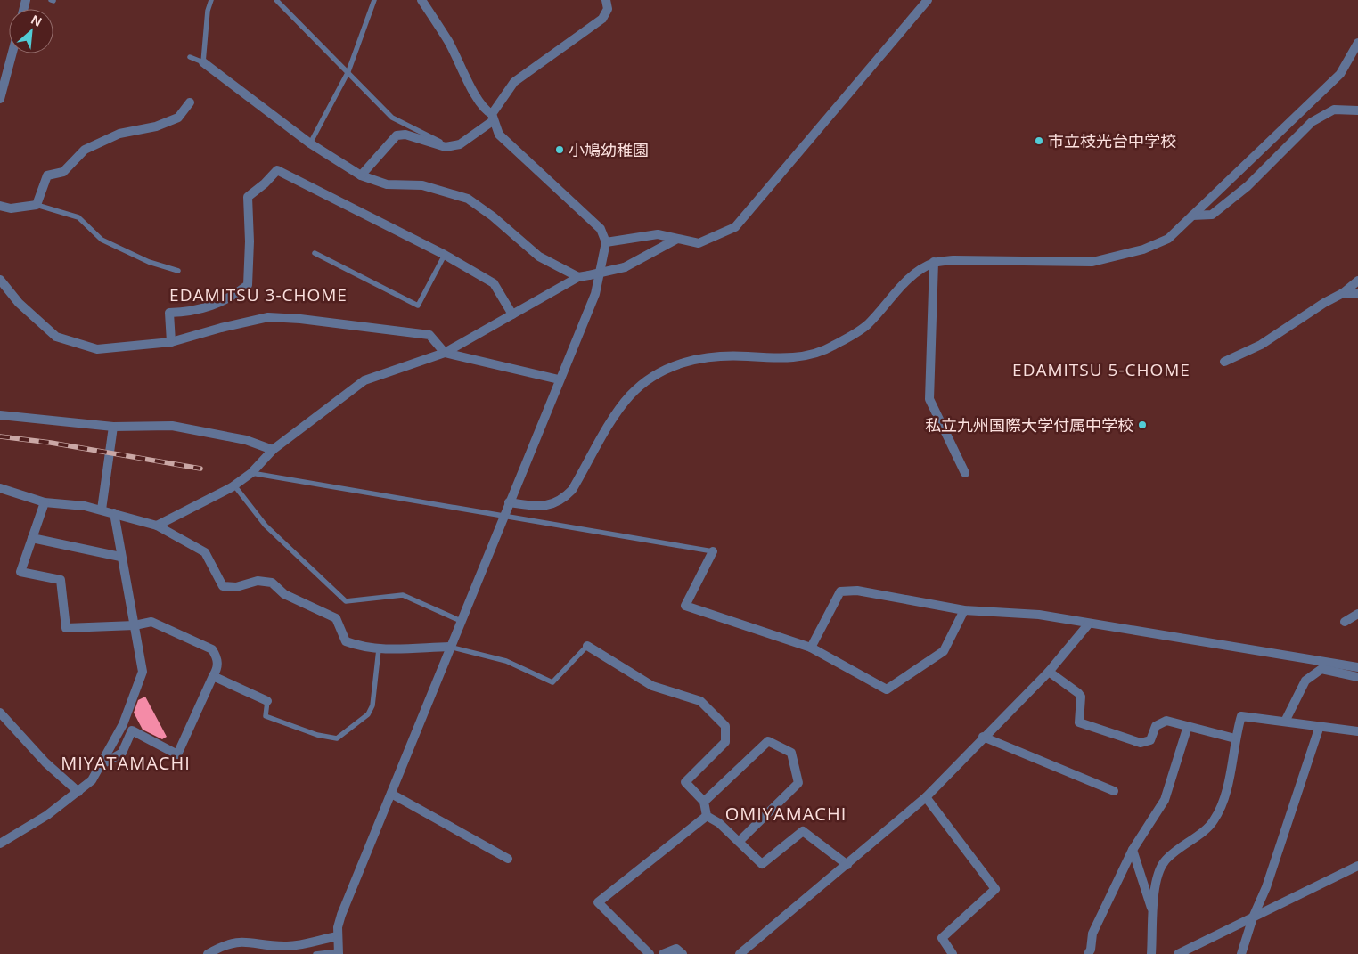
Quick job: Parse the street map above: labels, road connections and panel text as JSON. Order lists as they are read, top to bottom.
{
  "districts": [
    "EDAMITSU 3-CHOME",
    "EDAMITSU 5-CHOME",
    "MIYATAMACHI",
    "OMIYAMACHI"
  ],
  "places": ["市立枝光台中学校", "小鳩幼稚園", "私立九州国際大学付属中学校"],
  "north": "top right"
}
